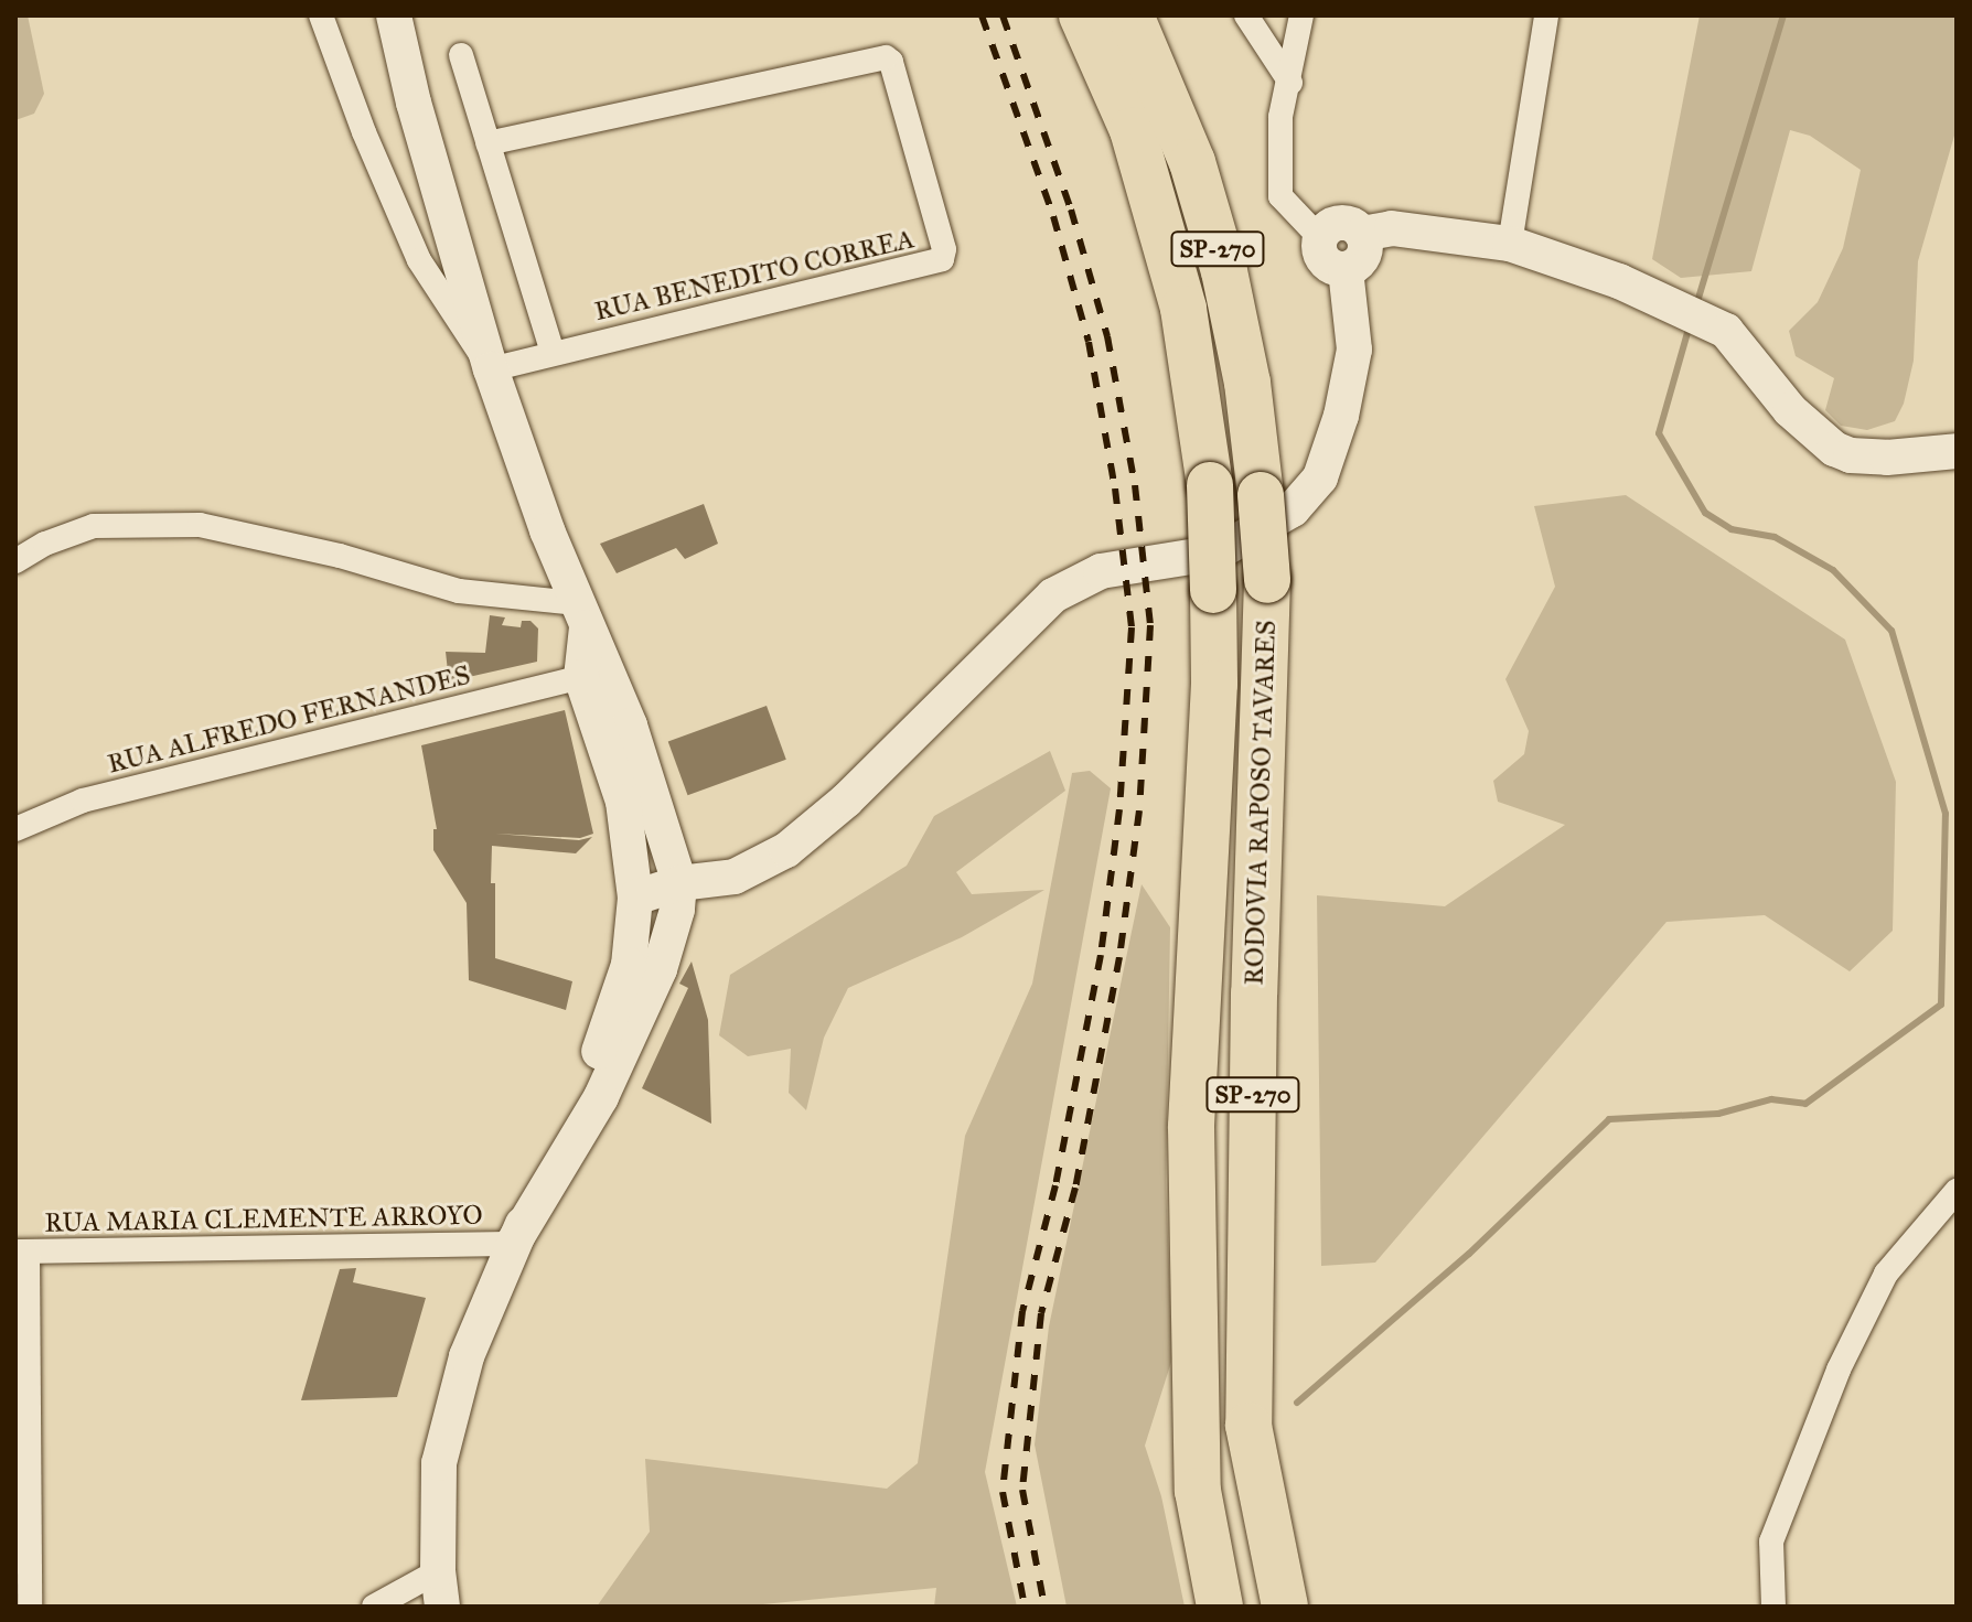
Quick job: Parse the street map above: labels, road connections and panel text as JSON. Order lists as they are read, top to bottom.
{
  "streets": {
    "highway": ["SP-270", "RODOVIA RAPOSO TAVARES"],
    "street": ["RUA BENEDITO CORREA", "RUA ALFREDO FERNANDES", "RUA MARIA CLEMENTE ARROYO"]
  }
}
